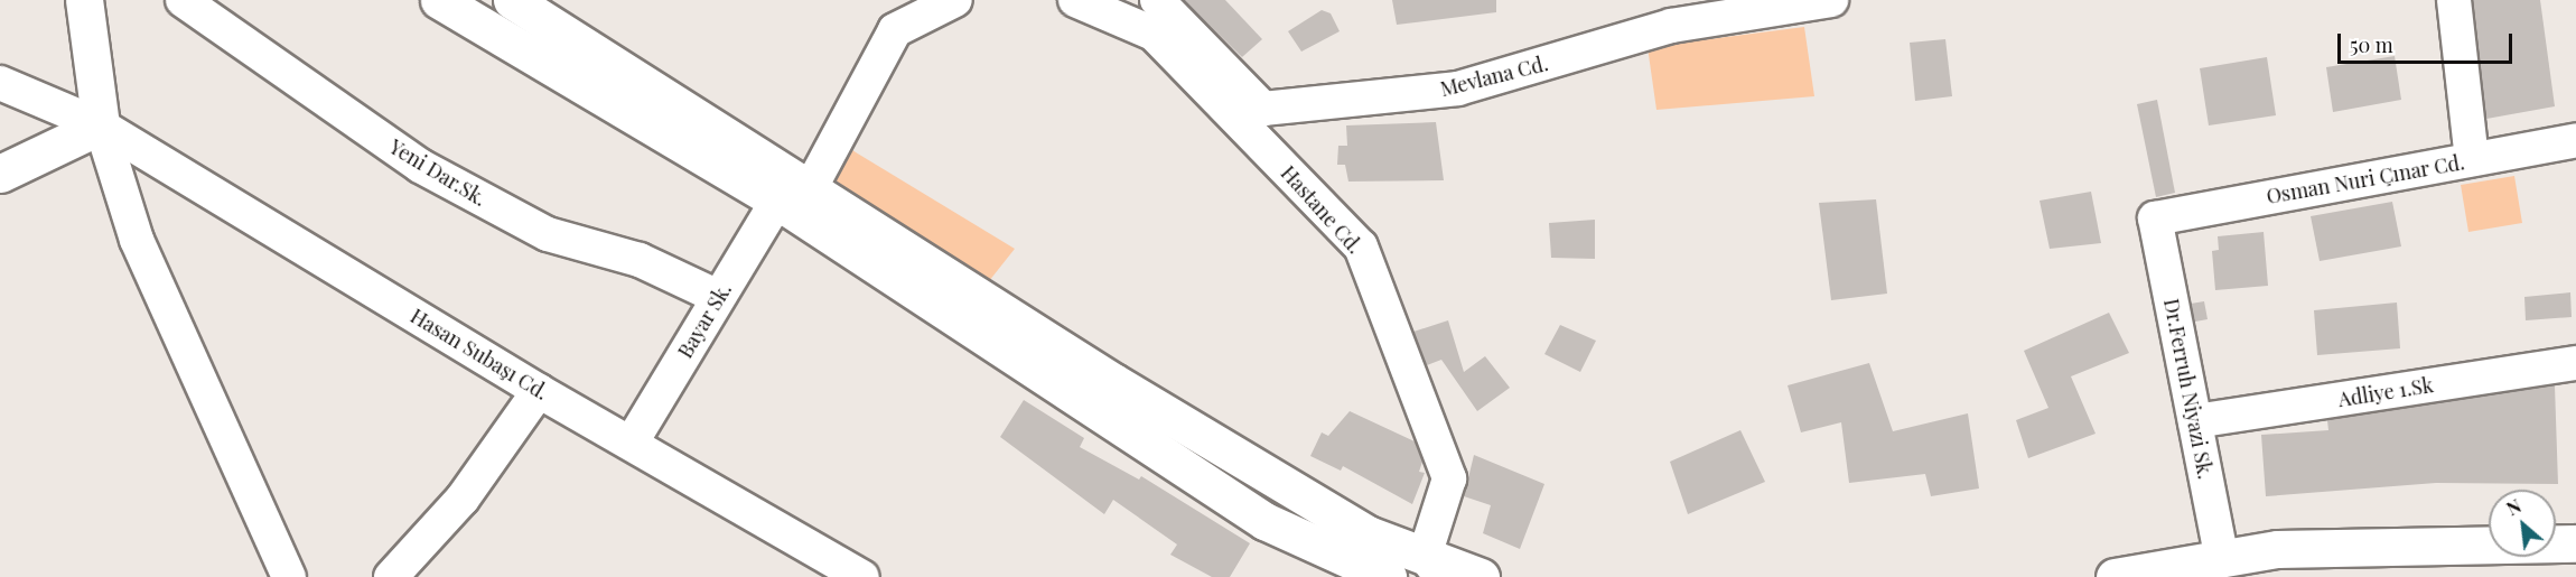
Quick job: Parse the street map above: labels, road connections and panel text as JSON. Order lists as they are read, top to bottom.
{
  "streets": {
    "street": [
      "Mevlana Cd.",
      "Yeni Dar.Sk.",
      "Osman Nuri Çınar Cd.",
      "Hastane Cd.",
      "Bayar Sk.",
      "Hasan Subaşı Cd.",
      "Dr.Ferruh Niyazi Sk.",
      "Adliye 1.Sk"
    ]
  },
  "crossings": [
    ["Mevlana Cd.", "Hastane Cd."],
    ["Yeni Dar.Sk.", "Bayar Sk."],
    ["Osman Nuri Çınar Cd.", "Dr.Ferruh Niyazi Sk."],
    ["Bayar Sk.", "Hasan Subaşı Cd."],
    ["Dr.Ferruh Niyazi Sk.", "Adliye 1.Sk"]
  ],
  "scale_bar": "50 m",
  "north": "top left"
}
